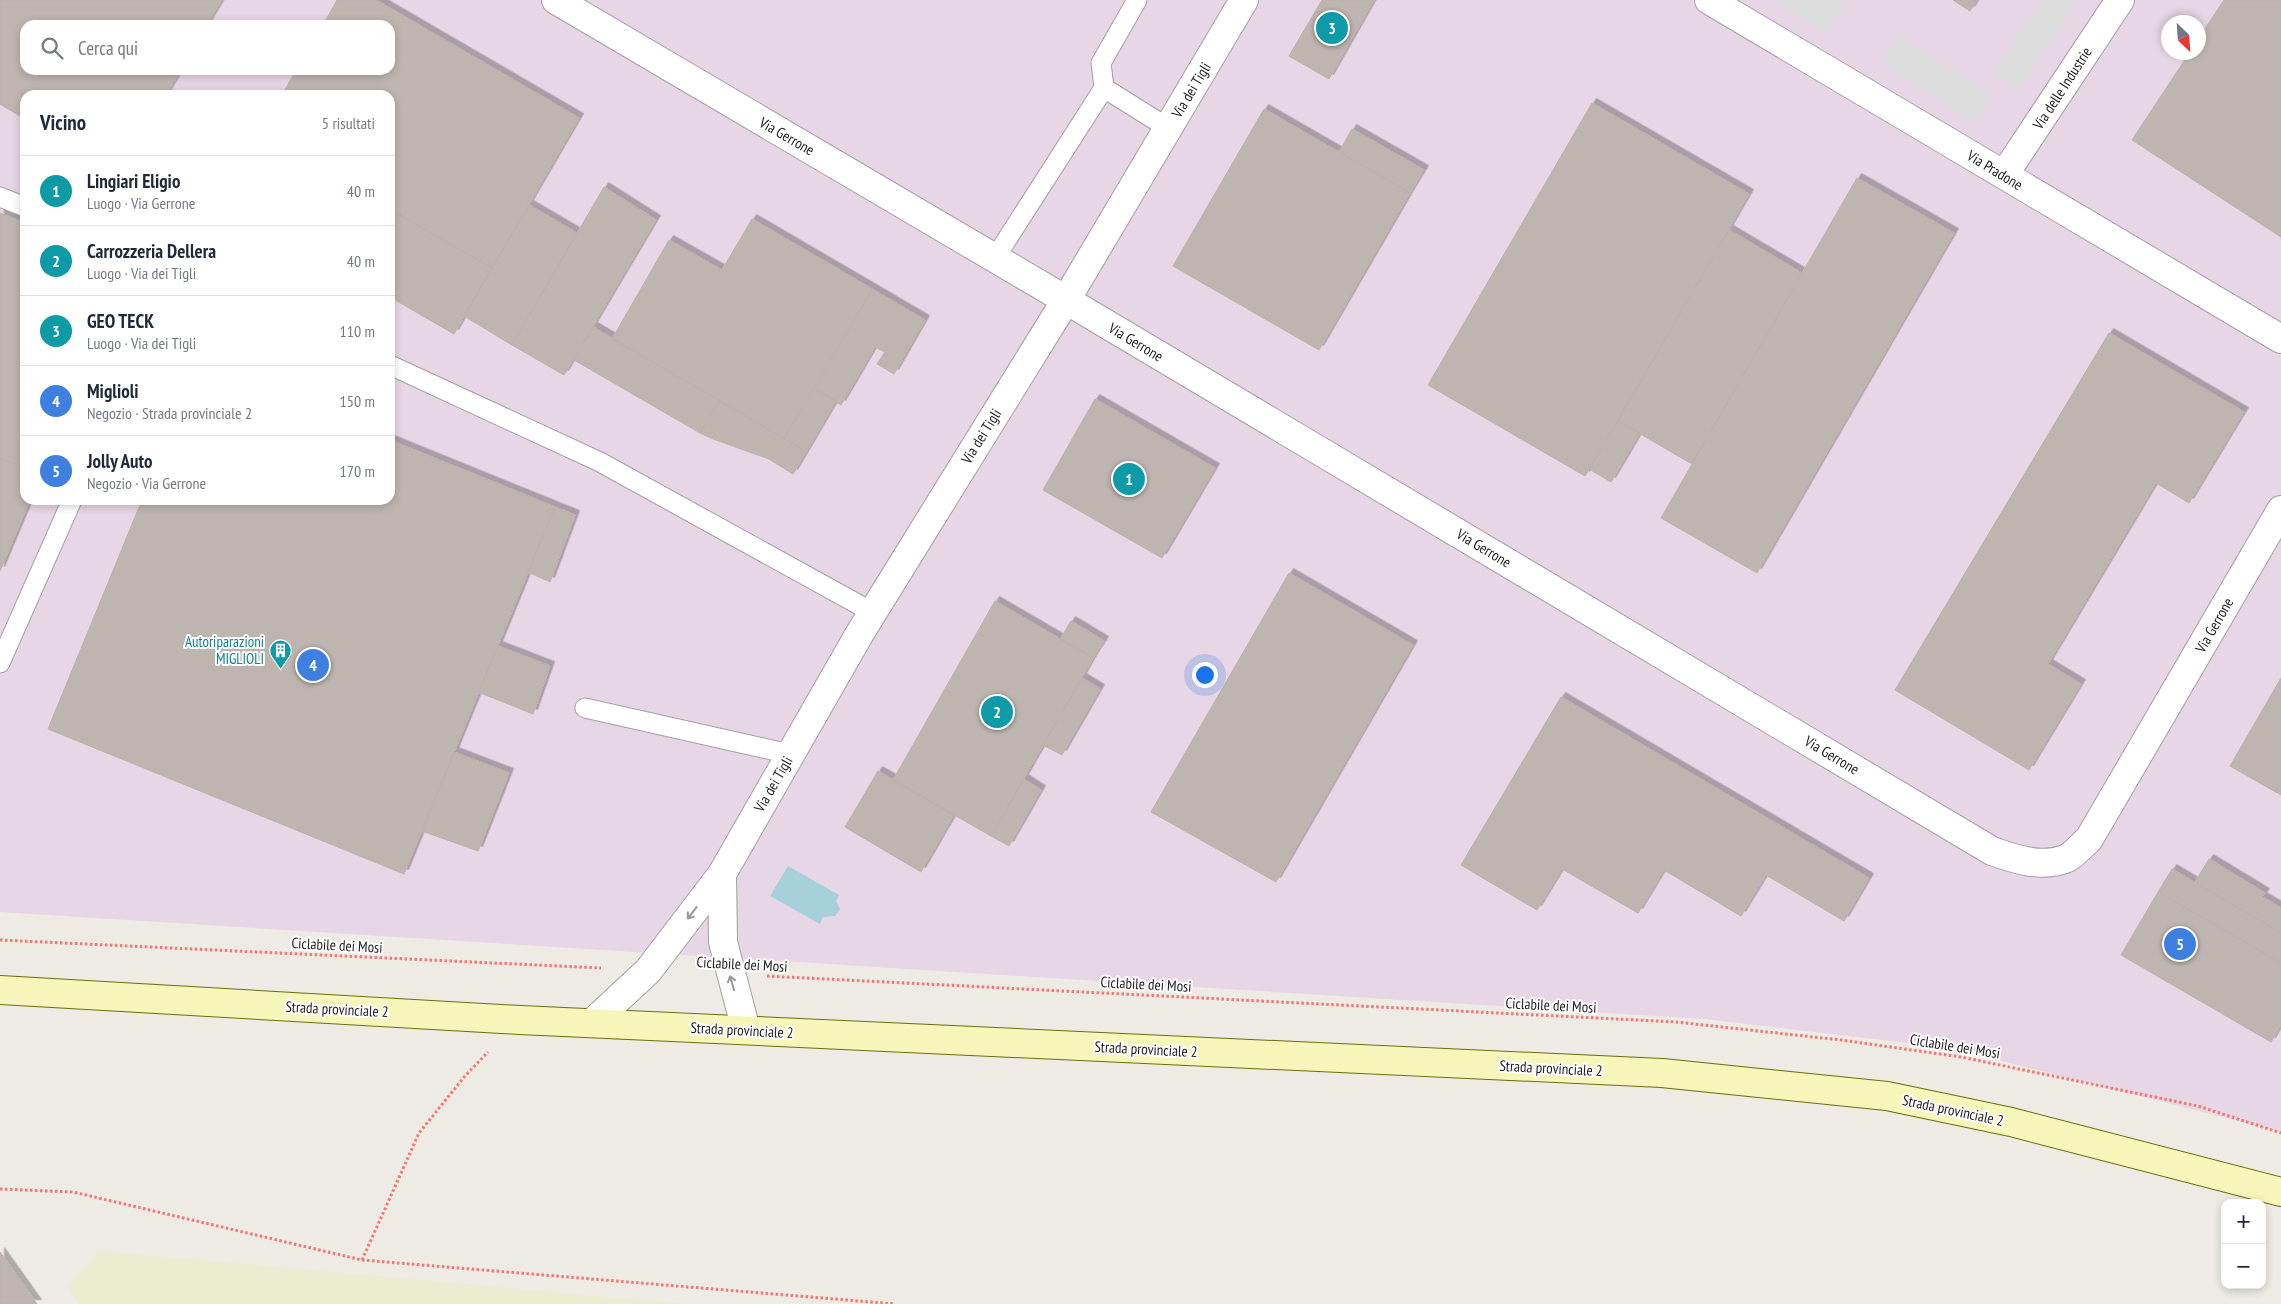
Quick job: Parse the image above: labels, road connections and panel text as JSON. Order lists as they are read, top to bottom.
{
  "streets": {
    "main road": ["Strada provinciale 2"],
    "street": [
      "Via delle Industrie",
      "Via dei Tigli",
      "Via Gerrone",
      "Via Pradone"
    ],
    "path": ["Ciclabile dei Mosi"]
  },
  "crossings": [
    ["Via delle Industrie", "Via Pradone"],
    ["Via dei Tigli", "Via Gerrone"],
    ["Via dei Tigli", "Ciclabile dei Mosi"],
    ["Via dei Tigli", "Strada provinciale 2"]
  ],
  "places": {
    "building": ["Autoriparazioni MIGLIOLI"]
  },
  "north": "bottom right",
  "page": {
    "pins": [
      "3",
      "1",
      "4",
      "2",
      "5"
    ],
    "search": "Cerca qui",
    "heading": ["Vicino", "5 risultati"],
    "list": [
      {
        "mark": "1",
        "name": "Lingiari Eligio",
        "note": "Luogo · Via Gerrone",
        "value": "40 m"
      },
      {
        "mark": "2",
        "name": "Carrozzeria Dellera",
        "note": "Luogo · Via dei Tigli",
        "value": "40 m"
      },
      {
        "mark": "3",
        "name": "GEO TECK",
        "note": "Luogo · Via dei Tigli",
        "value": "110 m"
      },
      {
        "mark": "4",
        "name": "Miglioli",
        "note": "Negozio · Strada provinciale 2",
        "value": "150 m"
      },
      {
        "mark": "5",
        "name": "Jolly Auto",
        "note": "Negozio · Via Gerrone",
        "value": "170 m"
      }
    ],
    "map_buttons": ["+", "−"]
  }
}
